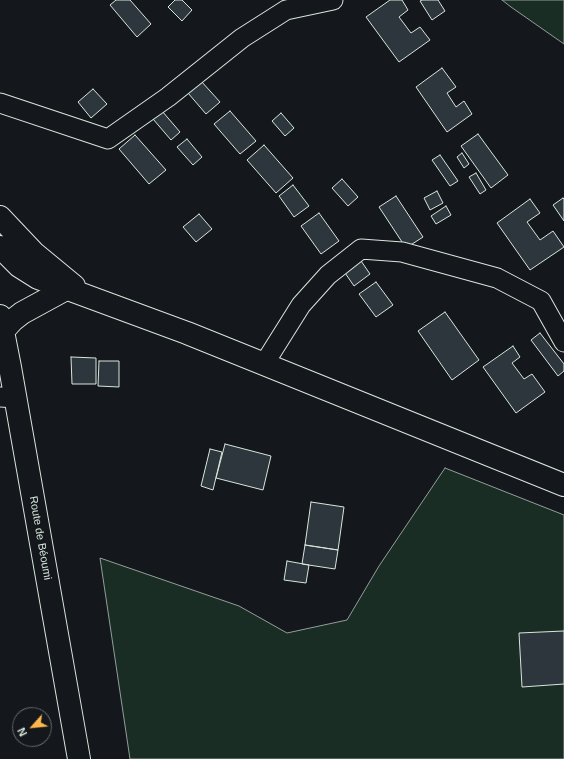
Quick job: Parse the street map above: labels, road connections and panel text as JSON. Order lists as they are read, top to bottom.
{
  "streets": {
    "main road": ["Route de Béoumi"]
  },
  "north": "bottom left"
}
